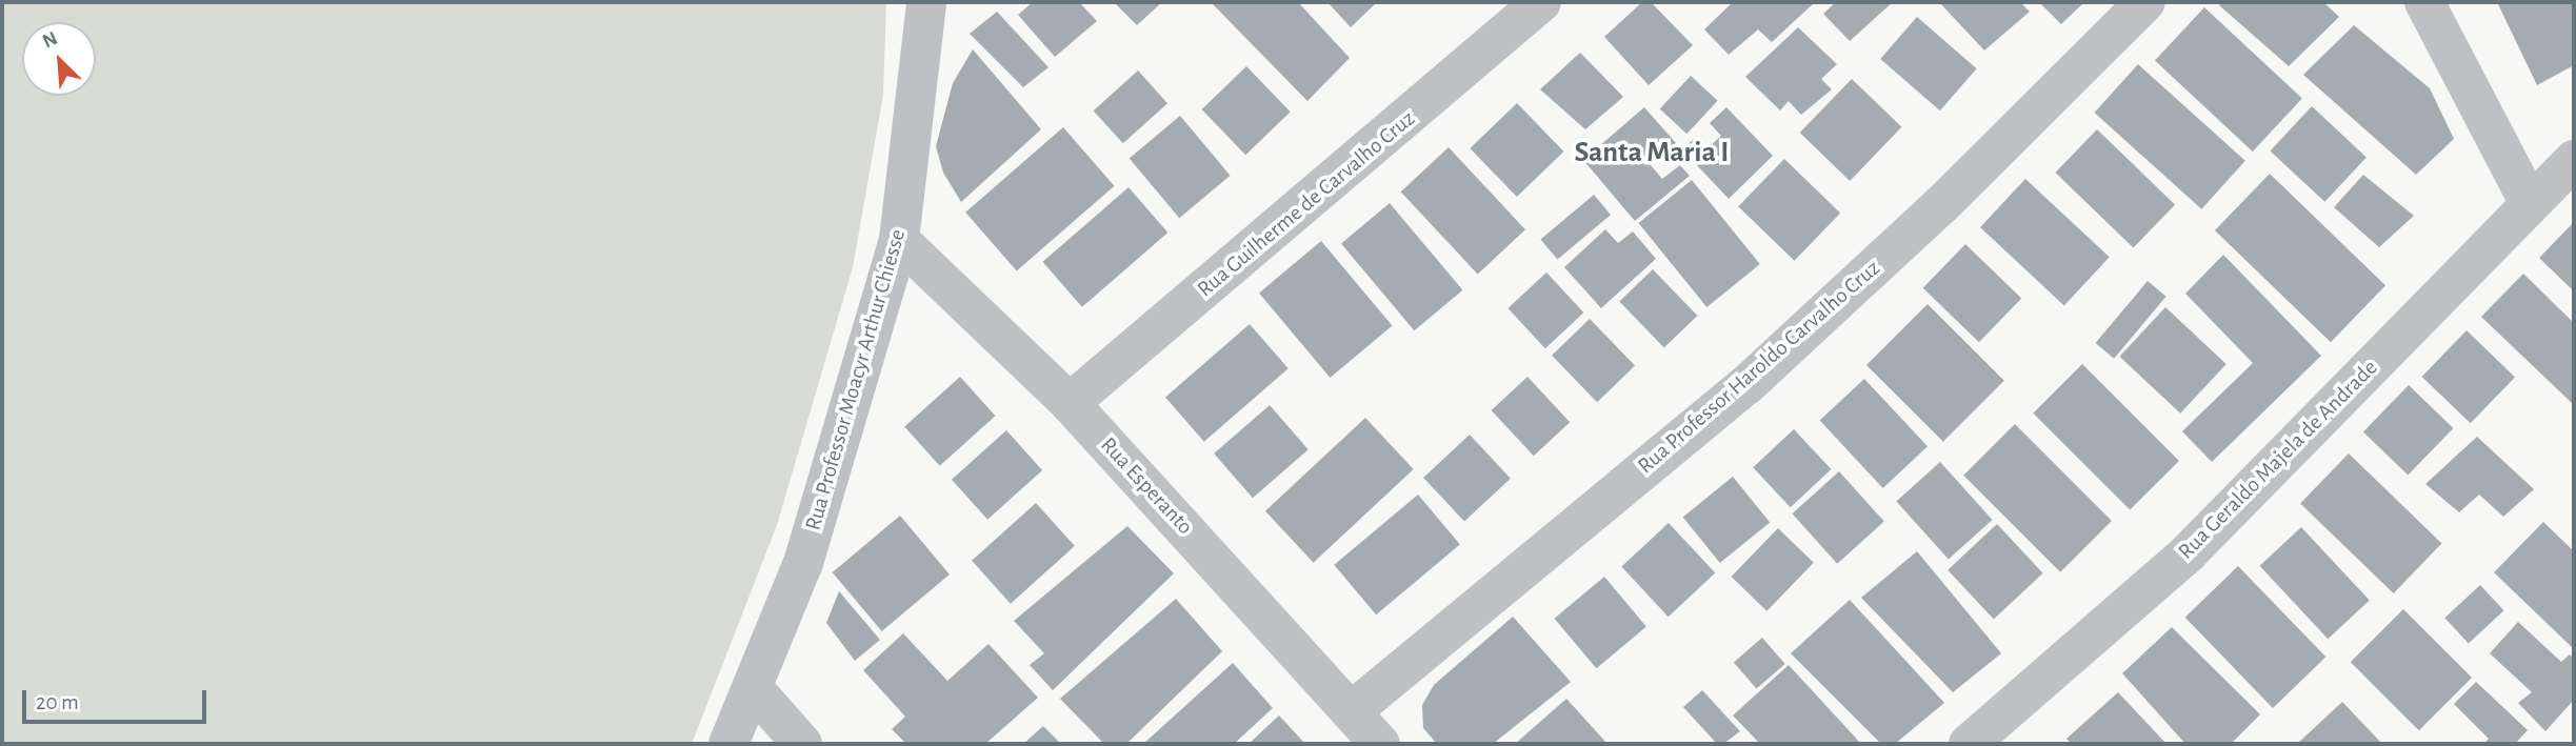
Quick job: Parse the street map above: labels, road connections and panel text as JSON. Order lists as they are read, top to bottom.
{
  "streets": {
    "street": [
      "Rua Guilherme de Carvalho Cruz",
      "Rua Professor Haroldo Carvalho Cruz",
      "Rua Professor Moacyr Arthur Chiesse",
      "Rua Geraldo Majela de Andrade",
      "Rua Esperanto"
    ]
  },
  "crossings": [
    ["Rua Guilherme de Carvalho Cruz", "Rua Esperanto"],
    ["Rua Professor Haroldo Carvalho Cruz", "Rua Esperanto"],
    ["Rua Professor Moacyr Arthur Chiesse", "Rua Esperanto"]
  ],
  "districts": ["Santa Maria I"],
  "scale_bar": "20 m",
  "north": "top left"
}
